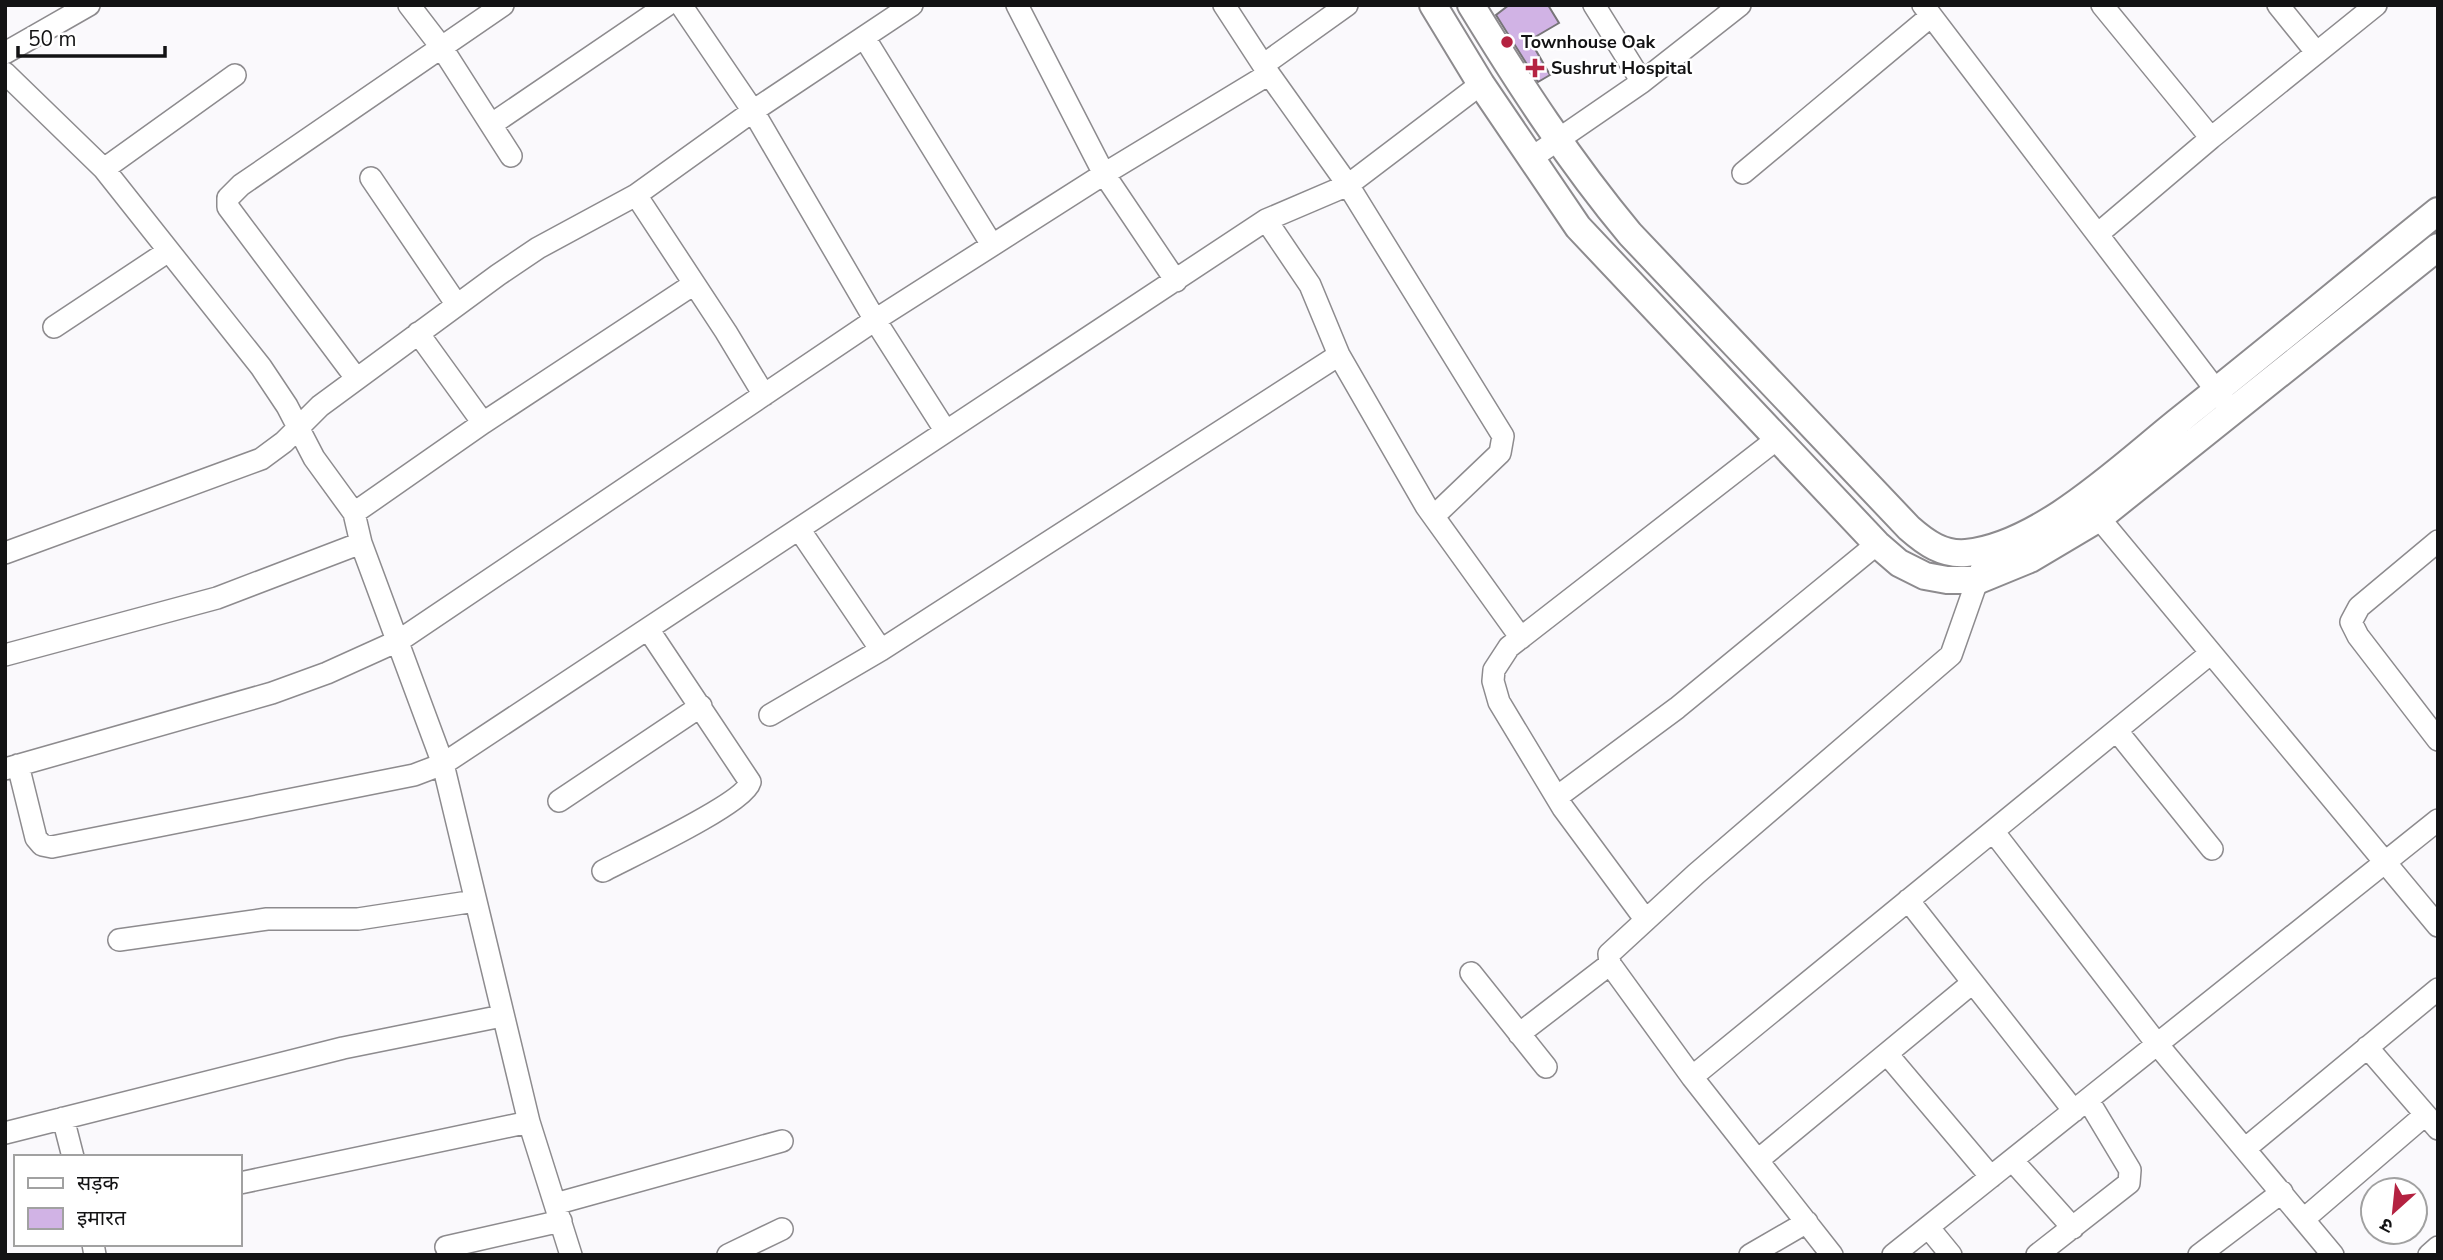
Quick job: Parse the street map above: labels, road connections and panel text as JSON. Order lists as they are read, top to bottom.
{
  "places": {
    "other": ["Townhouse Oak"],
    "health": ["Sushrut Hospital"]
  },
  "legend": ["सड़क", "इमारत"],
  "scale_bar": "50 m",
  "north": "bottom left"
}
